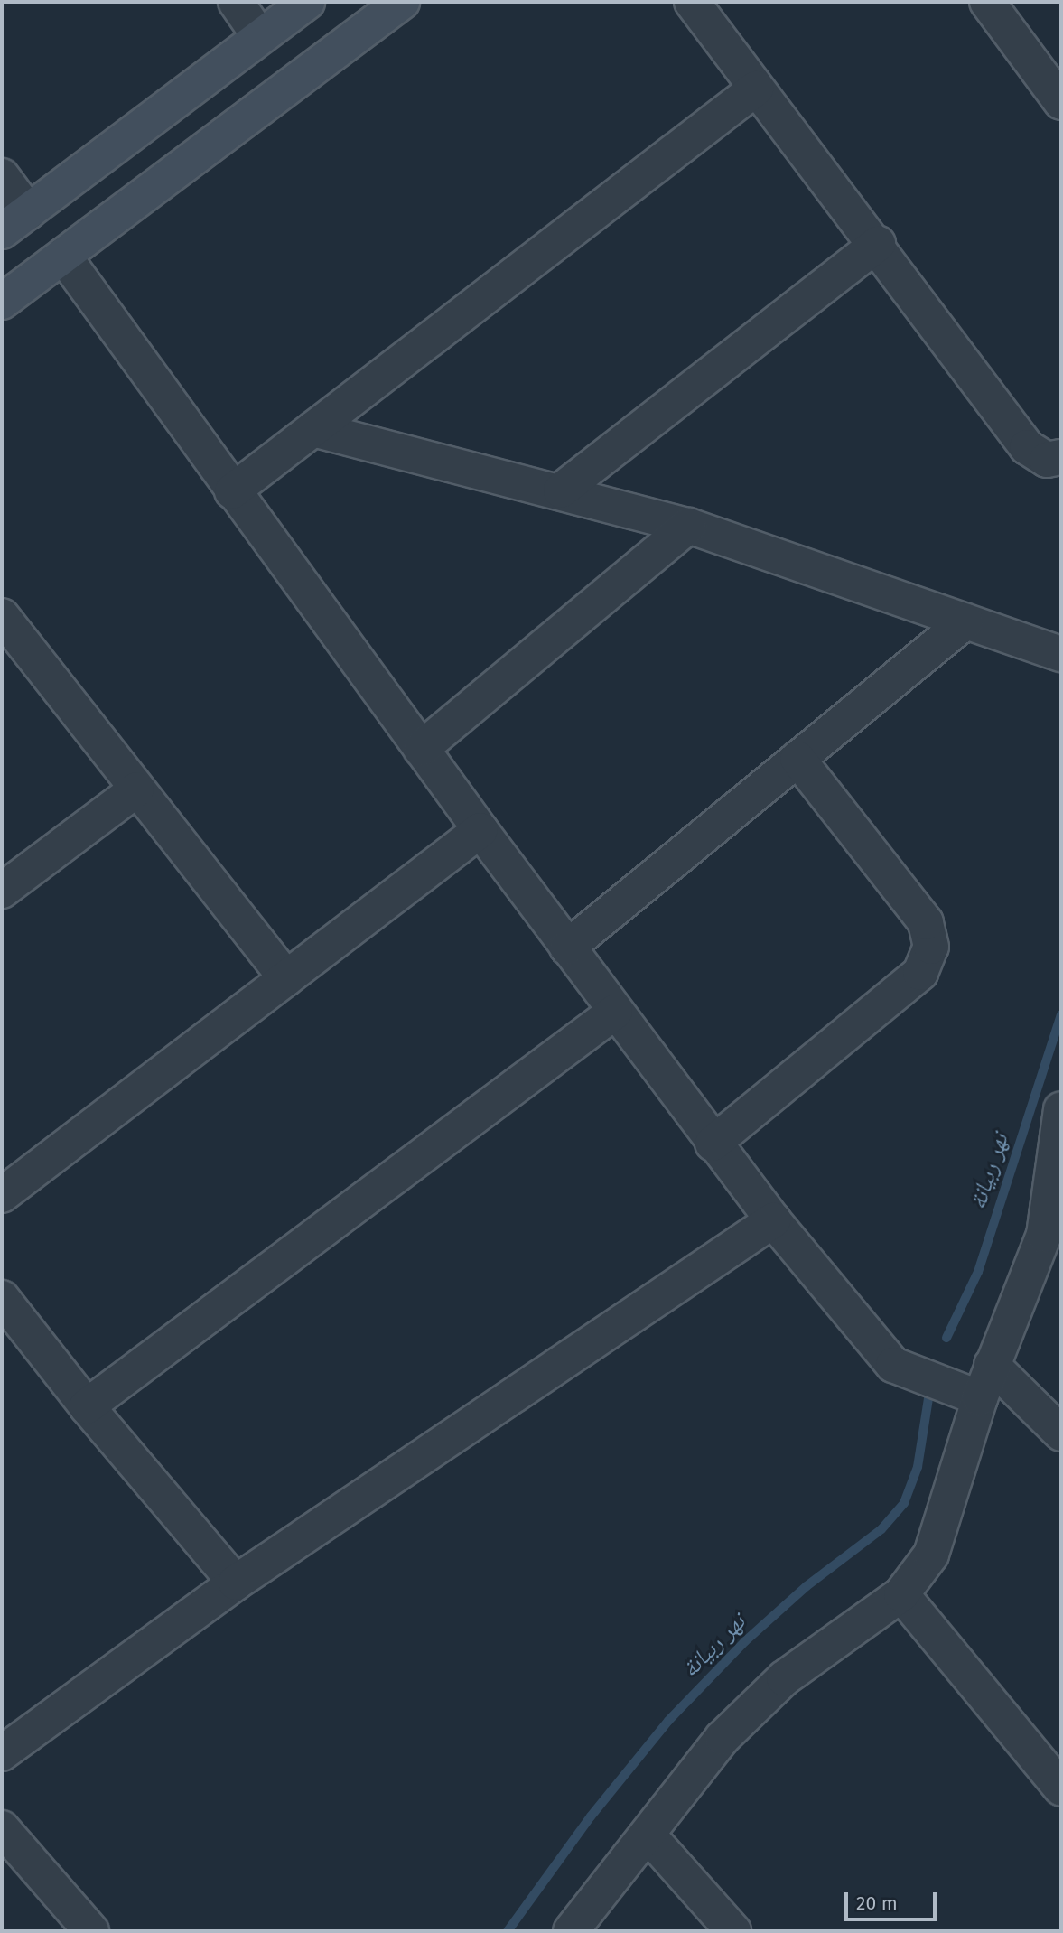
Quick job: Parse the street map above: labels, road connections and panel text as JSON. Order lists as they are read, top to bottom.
{
  "water": ["نهر ربيانة"],
  "scale_bar": "20 m"
}
